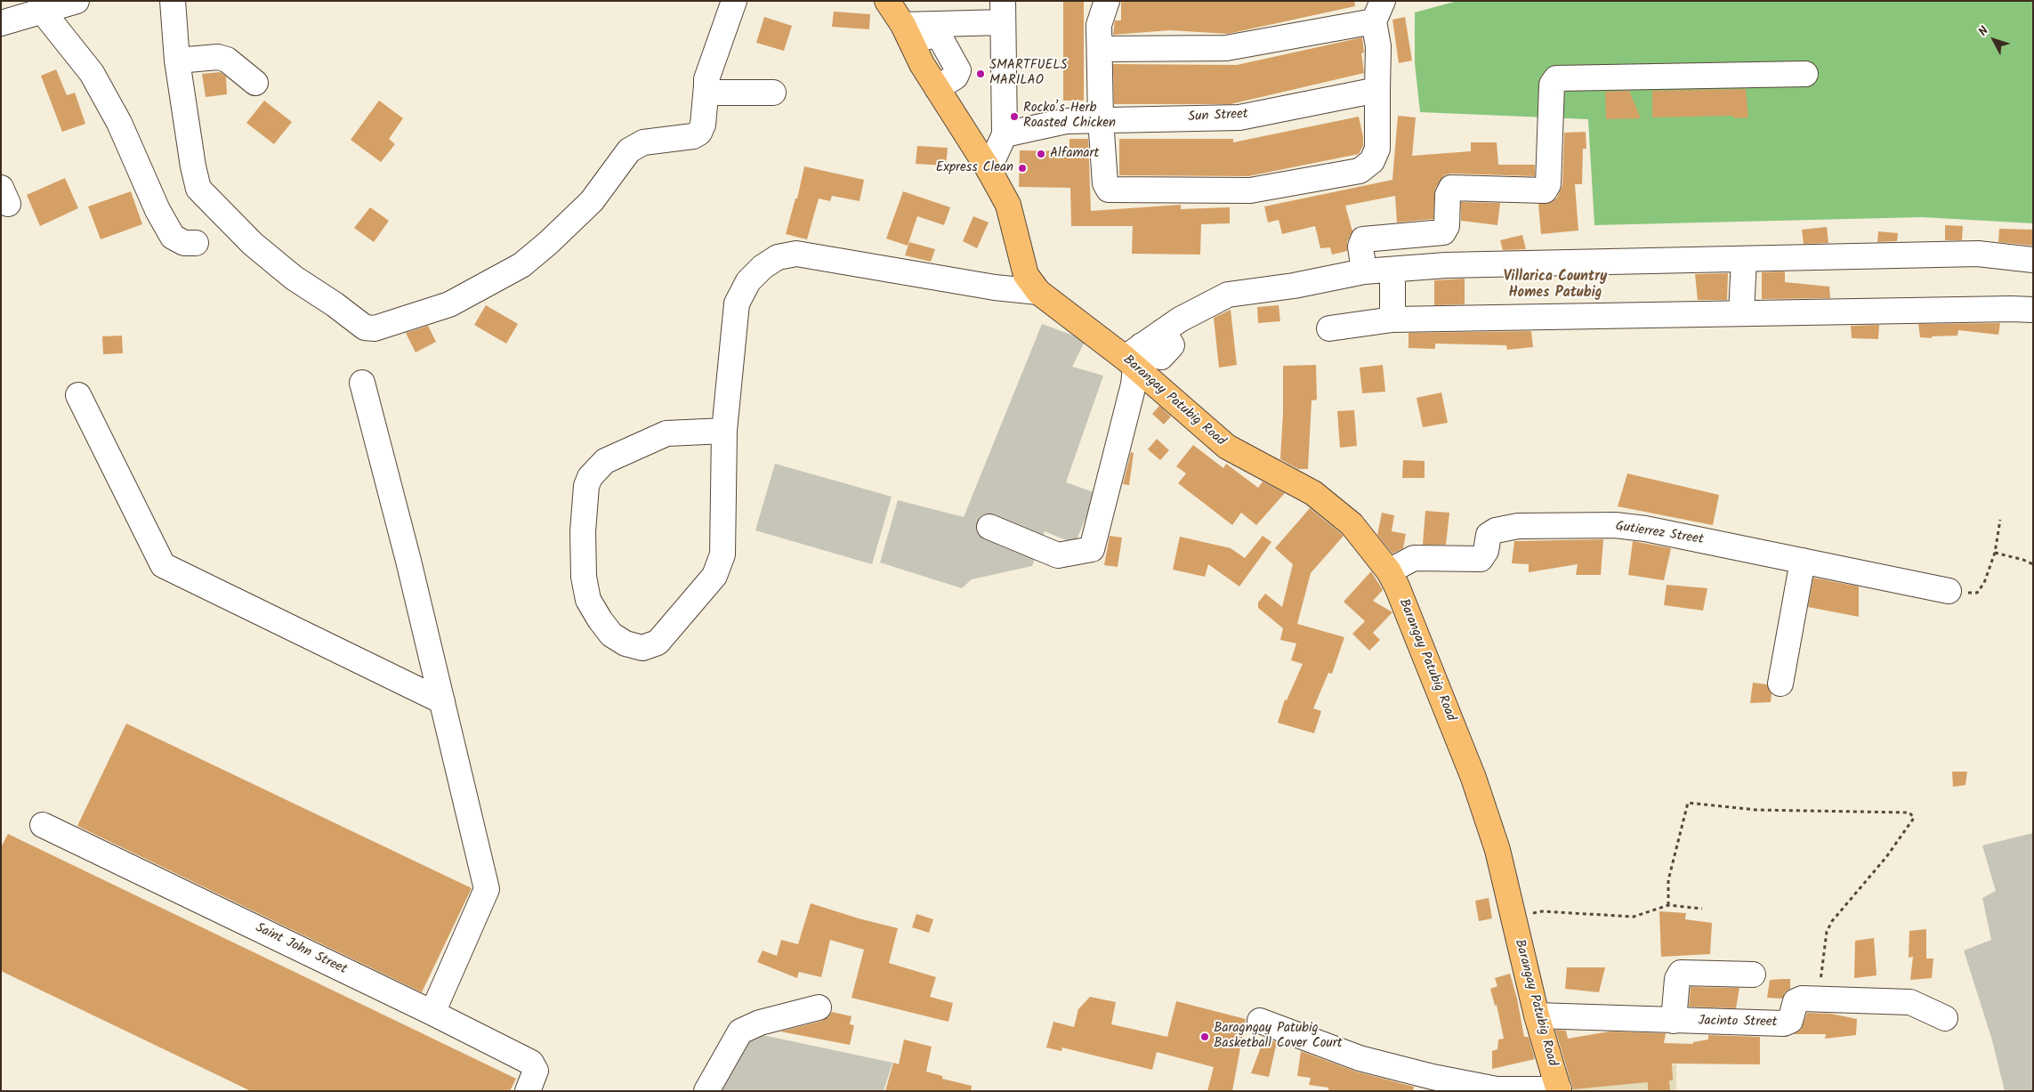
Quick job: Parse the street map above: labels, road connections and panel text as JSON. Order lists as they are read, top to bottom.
{
  "streets": {
    "main road": ["Barangay Patubig Road"],
    "street": [
      "Sun Street",
      "Gutierrez Street",
      "Saint John Street",
      "Jacinto Street"
    ]
  },
  "crossings": [
    ["Barangay Patubig Road", "Gutierrez Street"],
    ["Barangay Patubig Road", "Jacinto Street"]
  ],
  "districts": ["Villarica Country Homes Patubig"],
  "places": [
    "SMARTFUELS MARILAO",
    "Rocko’s Herb Roasted Chicken",
    "Alfamart",
    "Express Clean",
    "Baragngay Patubig Basketball Cover Court"
  ],
  "north": "top left"
}
